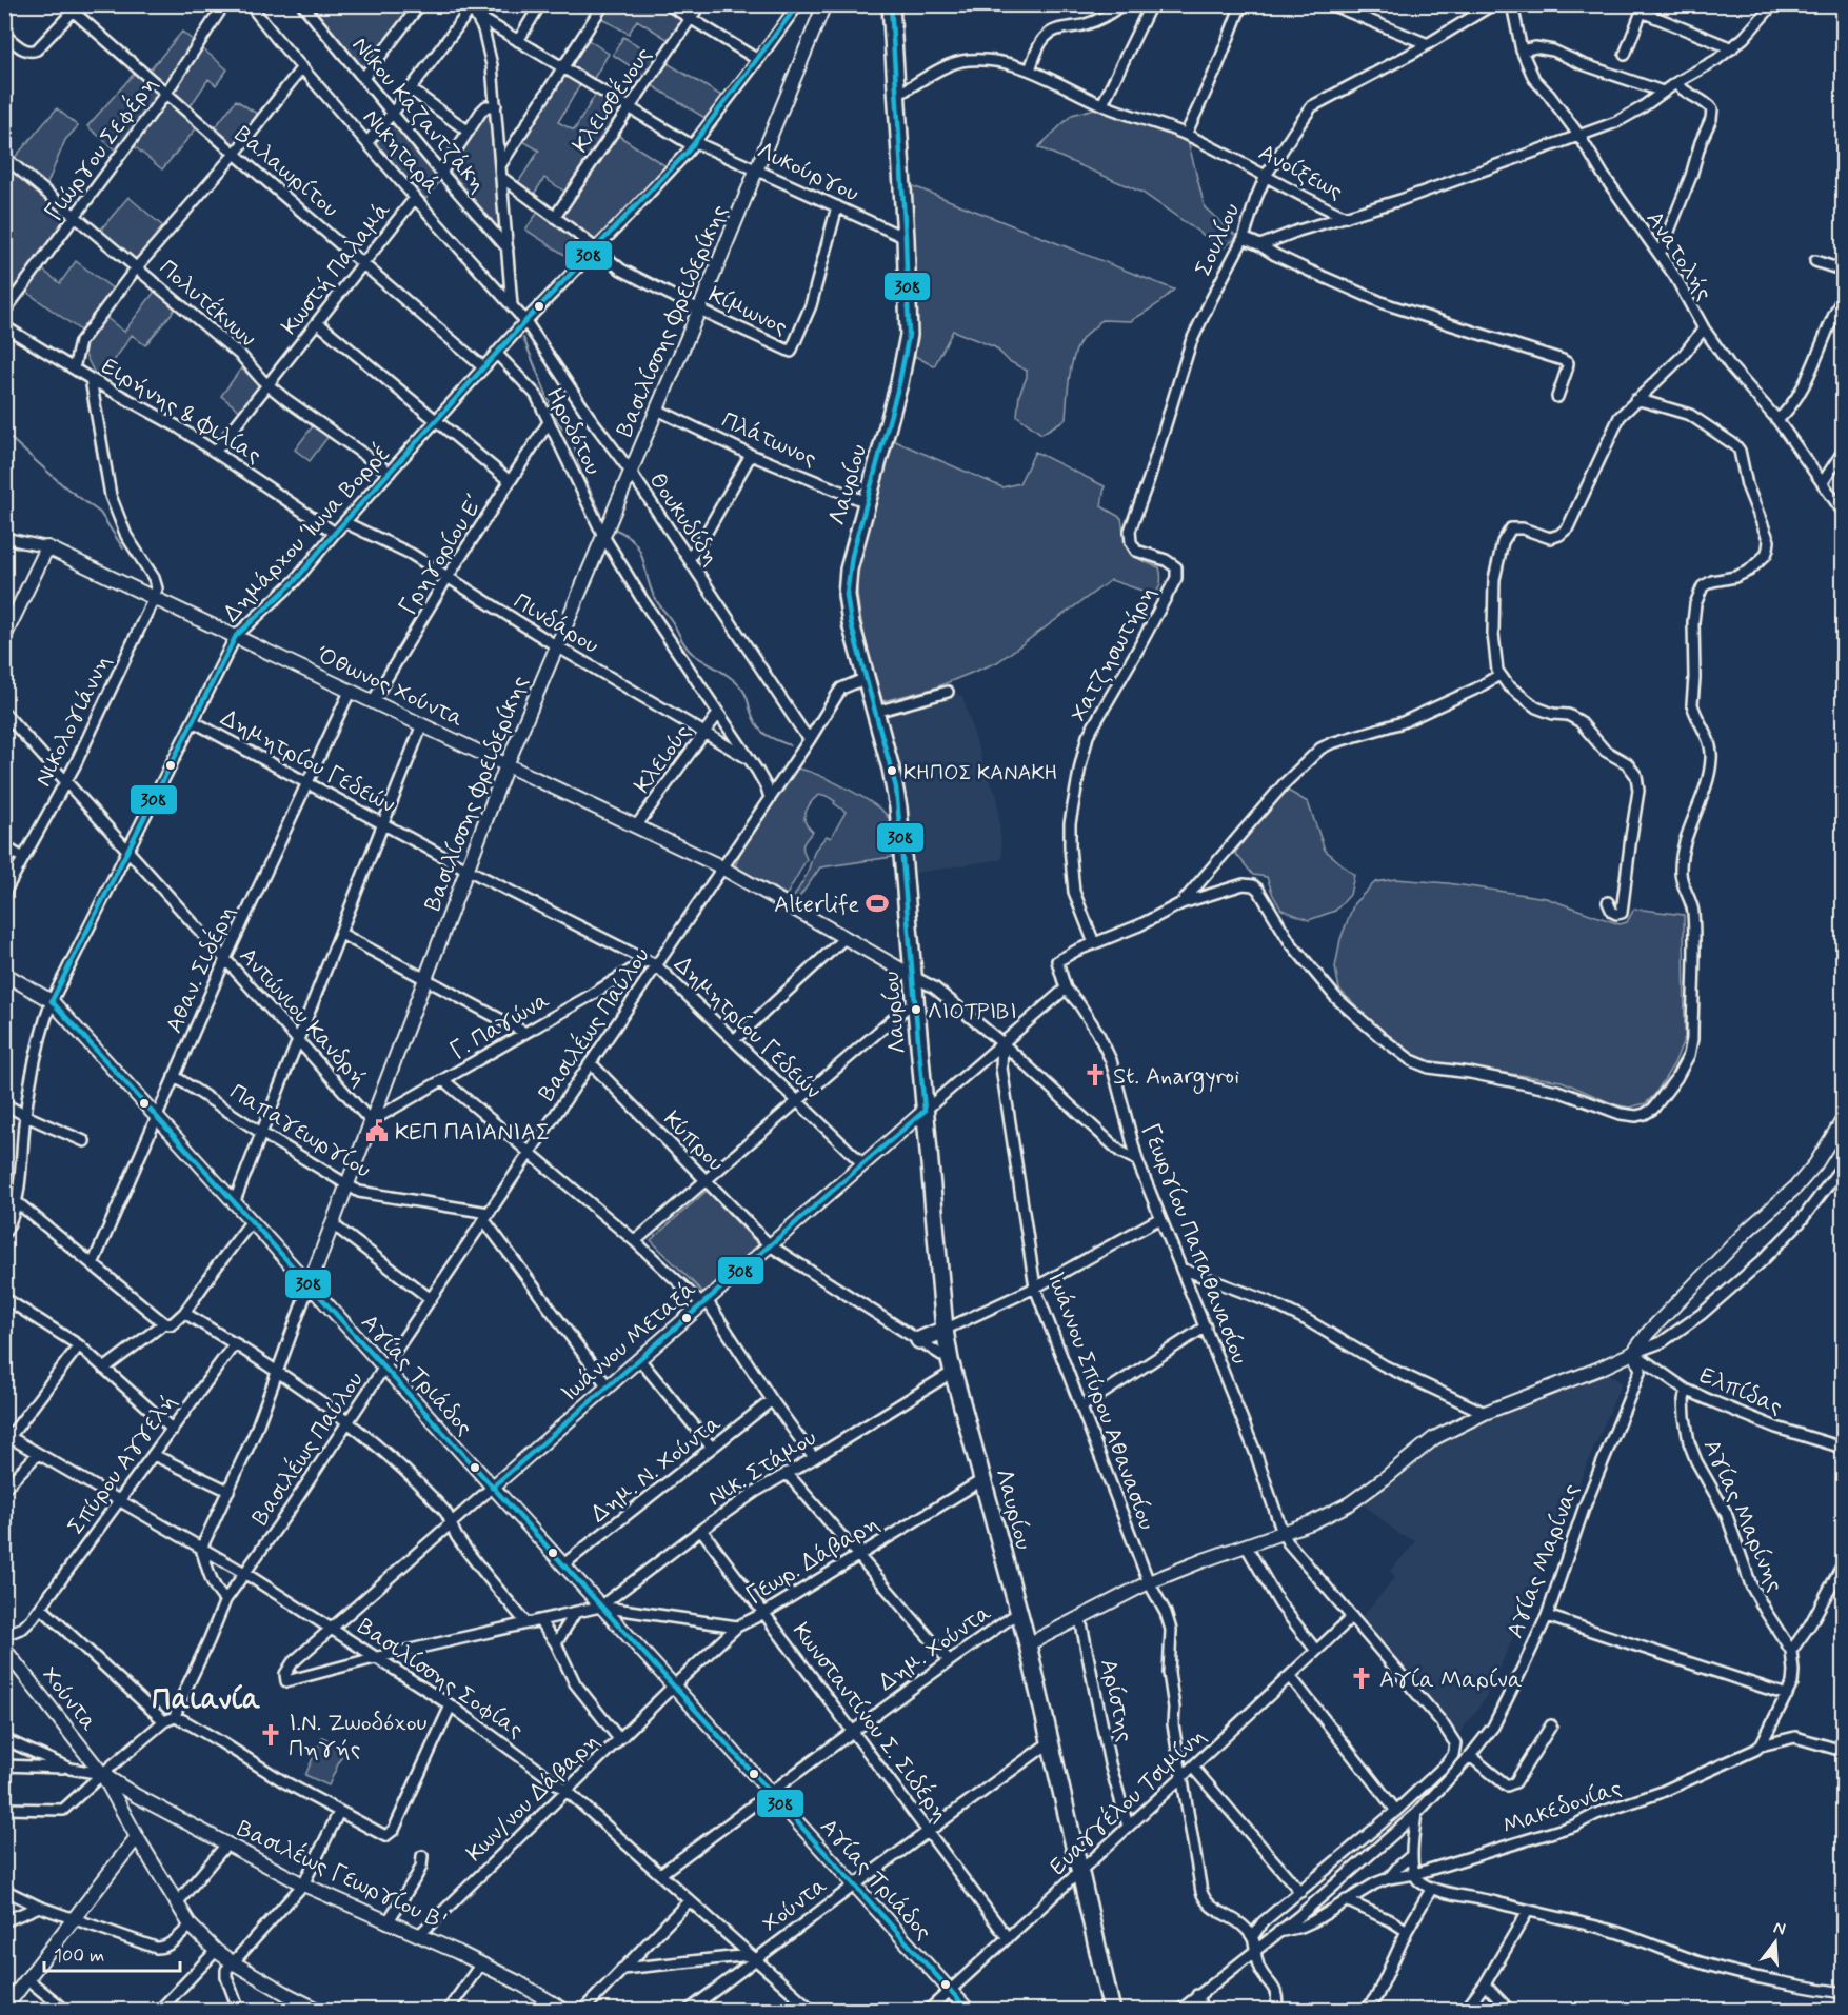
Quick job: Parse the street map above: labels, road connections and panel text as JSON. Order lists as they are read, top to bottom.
{
  "streets": {
    "main road": ["Λαυρίου"],
    "street": [
      "Κλεισθένους",
      "Νίκου Καζαντζάκη",
      "Γιώργου Σεφέρη",
      "Νικηταρά",
      "Βαλαωρίτου",
      "Λυκούργου",
      "Ανοίξεως",
      "Σουλίου",
      "Ανατολής",
      "Κωστή Παλαμά",
      "Πολυτέκνων",
      "Κίμωνος",
      "Βασιλίσσης Φρειδερίκης",
      "Ειρήνης & Φιλίας",
      "Ηροδότου",
      "Πλάτωνος",
      "Θουκυδίδη",
      "Δημάρχου Ίωνα Βορρέ",
      "Γρηγορίου Ε΄",
      "Πινδάρου",
      "Χατζησωτήρη",
      "Όθωνος Χούντα",
      "Νικολογιάννη",
      "Κλειούς",
      "Δημητρίου Γεδεών",
      "Αθαν. Σιδέρη",
      "Αντώνιου Κανδρή",
      "Βασιλέως Παύλου",
      "Γ. Παγώνα",
      "Παπαγεωργίου",
      "Κύπρου",
      "Γεωργίου Παπαθανασίου",
      "Ιωάννου Μεταξά",
      "Αγίας Τριάδος",
      "Ελπίδας",
      "Ιωάννου Σπύρου Αθανασίου",
      "Σπύρου Αγγελή",
      "Νικ. Στάμου",
      "Δημ. Ν. Χούντα",
      "Αγίας Μαρίνης",
      "Γεωρ. Δάβαρη",
      "Αγίας Μαρίνας",
      "Δημ. Χούντα",
      "Βασιλίσσης Σοφίας",
      "Χούντα",
      "Αρίστης",
      "Κωνσταντίνου Σ. Σιδέρη",
      "Κων/νου Δάβαρη",
      "Ευαγγέλου Τσιμίνη",
      "Μακεδονίας",
      "Βασιλέως Γεωργίου Β'"
    ]
  },
  "crossings": [
    ["Κλεισθένους", "Λυκούργου"],
    ["Κλεισθένους", "Κίμωνος"],
    ["Γιώργου Σεφέρη", "Βαλαωρίτου"],
    ["Γιώργου Σεφέρη", "Πολυτέκνων"],
    ["Νικηταρά", "Κωστή Παλαμά"],
    ["Νικηταρά", "Θουκυδίδη"],
    ["Νικηταρά", "Δημάρχου Ίωνα Βορρέ"],
    ["Βαλαωρίτου", "Κωστή Παλαμά"],
    ["Βαλαωρίτου", "Δημάρχου Ίωνα Βορρέ"],
    ["Λυκούργου", "Κίμωνος"],
    ["Λυκούργου", "Βασιλίσσης Φρειδερίκης"],
    ["Λυκούργου", "Λαυρίου"],
    ["Λυκούργου", "Δημάρχου Ίωνα Βορρέ"],
    ["Ανοίξεως", "Σουλίου"],
    ["Ανοίξεως", "Ανατολής"],
    ["Ανοίξεως", "Λαυρίου"],
    ["Σουλίου", "Χατζησωτήρη"],
    ["Κωστή Παλαμά", "Πολυτέκνων"],
    ["Κωστή Παλαμά", "Ειρήνης & Φιλίας"],
    ["Πολυτέκνων", "Δημάρχου Ίωνα Βορρέ"],
    ["Κίμωνος", "Βασιλίσσης Φρειδερίκης"],
    ["Κίμωνος", "Δημάρχου Ίωνα Βορρέ"],
    ["Βασιλίσσης Φρειδερίκης", "Ηροδότου"],
    ["Βασιλίσσης Φρειδερίκης", "Πλάτωνος"],
    ["Βασιλίσσης Φρειδερίκης", "Θουκυδίδη"],
    ["Βασιλίσσης Φρειδερίκης", "Πινδάρου"],
    ["Βασιλίσσης Φρειδερίκης", "Όθωνος Χούντα"],
    ["Βασιλίσσης Φρειδερίκης", "Δημητρίου Γεδεών"],
    ["Βασιλίσσης Φρειδερίκης", "Αντώνιου Κανδρή"],
    ["Βασιλίσσης Φρειδερίκης", "Γ. Παγώνα"],
    ["Βασιλίσσης Φρειδερίκης", "Παπαγεωργίου"],
    ["Βασιλίσσης Φρειδερίκης", "Αγίας Τριάδος"],
    ["Βασιλίσσης Φρειδερίκης", "Βασιλίσσης Σοφίας"],
    ["Ειρήνης & Φιλίας", "Δημάρχου Ίωνα Βορρέ"],
    ["Ηροδότου", "Δημάρχου Ίωνα Βορρέ"],
    ["Ηροδότου", "Γρηγορίου Ε΄"],
    ["Ηροδότου", "Πινδάρου"],
    ["Ηροδότου", "Κλειούς"],
    ["Ηροδότου", "Βασιλέως Παύλου"],
    ["Πλάτωνος", "Λαυρίου"],
    ["Λαυρίου", "Όθωνος Χούντα"],
    ["Λαυρίου", "Βασιλέως Παύλου"],
    ["Λαυρίου", "Κύπρου"],
    ["Λαυρίου", "Ιωάννου Μεταξά"],
    ["Λαυρίου", "Νικ. Στάμου"],
    ["Λαυρίου", "Γεωρ. Δάβαρη"],
    ["Λαυρίου", "Δημ. Χούντα"],
    ["Λαυρίου", "Χούντα"],
    ["Λαυρίου", "Ευαγγέλου Τσιμίνη"],
    ["Θουκυδίδη", "Δημάρχου Ίωνα Βορρέ"],
    ["Θουκυδίδη", "Βασιλέως Παύλου"],
    ["Δημάρχου Ίωνα Βορρέ", "Πινδάρου"],
    ["Δημάρχου Ίωνα Βορρέ", "Όθωνος Χούντα"],
    ["Δημάρχου Ίωνα Βορρέ", "Δημητρίου Γεδεών"],
    ["Δημάρχου Ίωνα Βορρέ", "Αντώνιου Κανδρή"],
    ["Δημάρχου Ίωνα Βορρέ", "Αγίας Τριάδος"],
    ["Γρηγορίου Ε΄", "Πινδάρου"],
    ["Γρηγορίου Ε΄", "Όθωνος Χούντα"],
    ["Πινδάρου", "Κλειούς"],
    ["Χατζησωτήρη", "Γεωργίου Παπαθανασίου"],
    ["Όθωνος Χούντα", "Νικολογιάννη"],
    ["Όθωνος Χούντα", "Κλειούς"],
    ["Όθωνος Χούντα", "Αθαν. Σιδέρη"],
    ["Όθωνος Χούντα", "Βασιλέως Παύλου"],
    ["Νικολογιάννη", "Αντώνιου Κανδρή"],
    ["Δημητρίου Γεδεών", "Αθαν. Σιδέρη"],
    ["Δημητρίου Γεδεών", "Βασιλέως Παύλου"],
    ["Δημητρίου Γεδεών", "Γ. Παγώνα"],
    ["Δημητρίου Γεδεών", "Ιωάννου Μεταξά"],
    ["Αθαν. Σιδέρη", "Αντώνιου Κανδρή"],
    ["Αθαν. Σιδέρη", "Παπαγεωργίου"],
    ["Αθαν. Σιδέρη", "Αγίας Τριάδος"],
    ["Αντώνιου Κανδρή", "Γ. Παγώνα"],
    ["Βασιλέως Παύλου", "Παπαγεωργίου"],
    ["Βασιλέως Παύλου", "Κύπρου"],
    ["Βασιλέως Παύλου", "Αγίας Τριάδος"],
    ["Βασιλέως Παύλου", "Βασιλίσσης Σοφίας"],
    ["Κύπρου", "Ιωάννου Μεταξά"],
    ["Κύπρου", "Νικ. Στάμου"],
    ["Γεωργίου Παπαθανασίου", "Ιωάννου Μεταξά"],
    ["Γεωργίου Παπαθανασίου", "Ιωάννου Σπύρου Αθανασίου"],
    ["Γεωργίου Παπαθανασίου", "Ευαγγέλου Τσιμίνη"],
    ["Ιωάννου Μεταξά", "Αγίας Τριάδος"],
    ["Ιωάννου Μεταξά", "Ιωάννου Σπύρου Αθανασίου"],
    ["Ιωάννου Μεταξά", "Βασιλίσσης Σοφίας"],
    ["Αγίας Τριάδος", "Νικ. Στάμου"],
    ["Αγίας Τριάδος", "Δημ. Ν. Χούντα"],
    ["Αγίας Τριάδος", "Γεωρ. Δάβαρη"],
    ["Αγίας Τριάδος", "Δημ. Χούντα"],
    ["Αγίας Τριάδος", "Χούντα"],
    ["Αγίας Τριάδος", "Κων/νου Δάβαρη"],
    ["Αγίας Τριάδος", "Ευαγγέλου Τσιμίνη"],
    ["Ελπίδας", "Αγίας Μαρίνης"],
    ["Ελπίδας", "Αγίας Μαρίνας"],
    ["Ιωάννου Σπύρου Αθανασίου", "Ευαγγέλου Τσιμίνη"],
    ["Σπύρου Αγγελή", "Βασιλίσσης Σοφίας"],
    ["Νικ. Στάμου", "Κωνσταντίνου Σ. Σιδέρη"],
    ["Γεωρ. Δάβαρη", "Κωνσταντίνου Σ. Σιδέρη"],
    ["Γεωρ. Δάβαρη", "Κων/νου Δάβαρη"],
    ["Αγίας Μαρίνας", "Μακεδονίας"],
    ["Δημ. Χούντα", "Βασιλίσσης Σοφίας"],
    ["Δημ. Χούντα", "Κωνσταντίνου Σ. Σιδέρη"],
    ["Βασιλίσσης Σοφίας", "Χούντα"],
    ["Βασιλίσσης Σοφίας", "Κων/νου Δάβαρη"],
    ["Χούντα", "Κωνσταντίνου Σ. Σιδέρη"],
    ["Χούντα", "Βασιλέως Γεωργίου Β'"],
    ["Αρίστης", "Ευαγγέλου Τσιμίνη"],
    ["Κωνσταντίνου Σ. Σιδέρη", "Ευαγγέλου Τσιμίνη"],
    ["Κων/νου Δάβαρη", "Βασιλέως Γεωργίου Β'"]
  ],
  "districts": ["Παιανία"],
  "places": {
    "other": ["ΚΗΠΟΣ ΚΑΝΑΚΗ", "ΛΙΟΤΡΙΒΙ"],
    "sports": ["Alterlife"],
    "church": ["St. Anargyroi", "Αγία Μαρίνα", "Ι.Ν. Ζωοδόχου Πηγής"],
    "public building": ["ΚΕΠ ΠΑΙΑΝΙΑΣ"]
  },
  "lines": ["transit line 308"],
  "scale_bar": "100 m",
  "north": "top"
}
